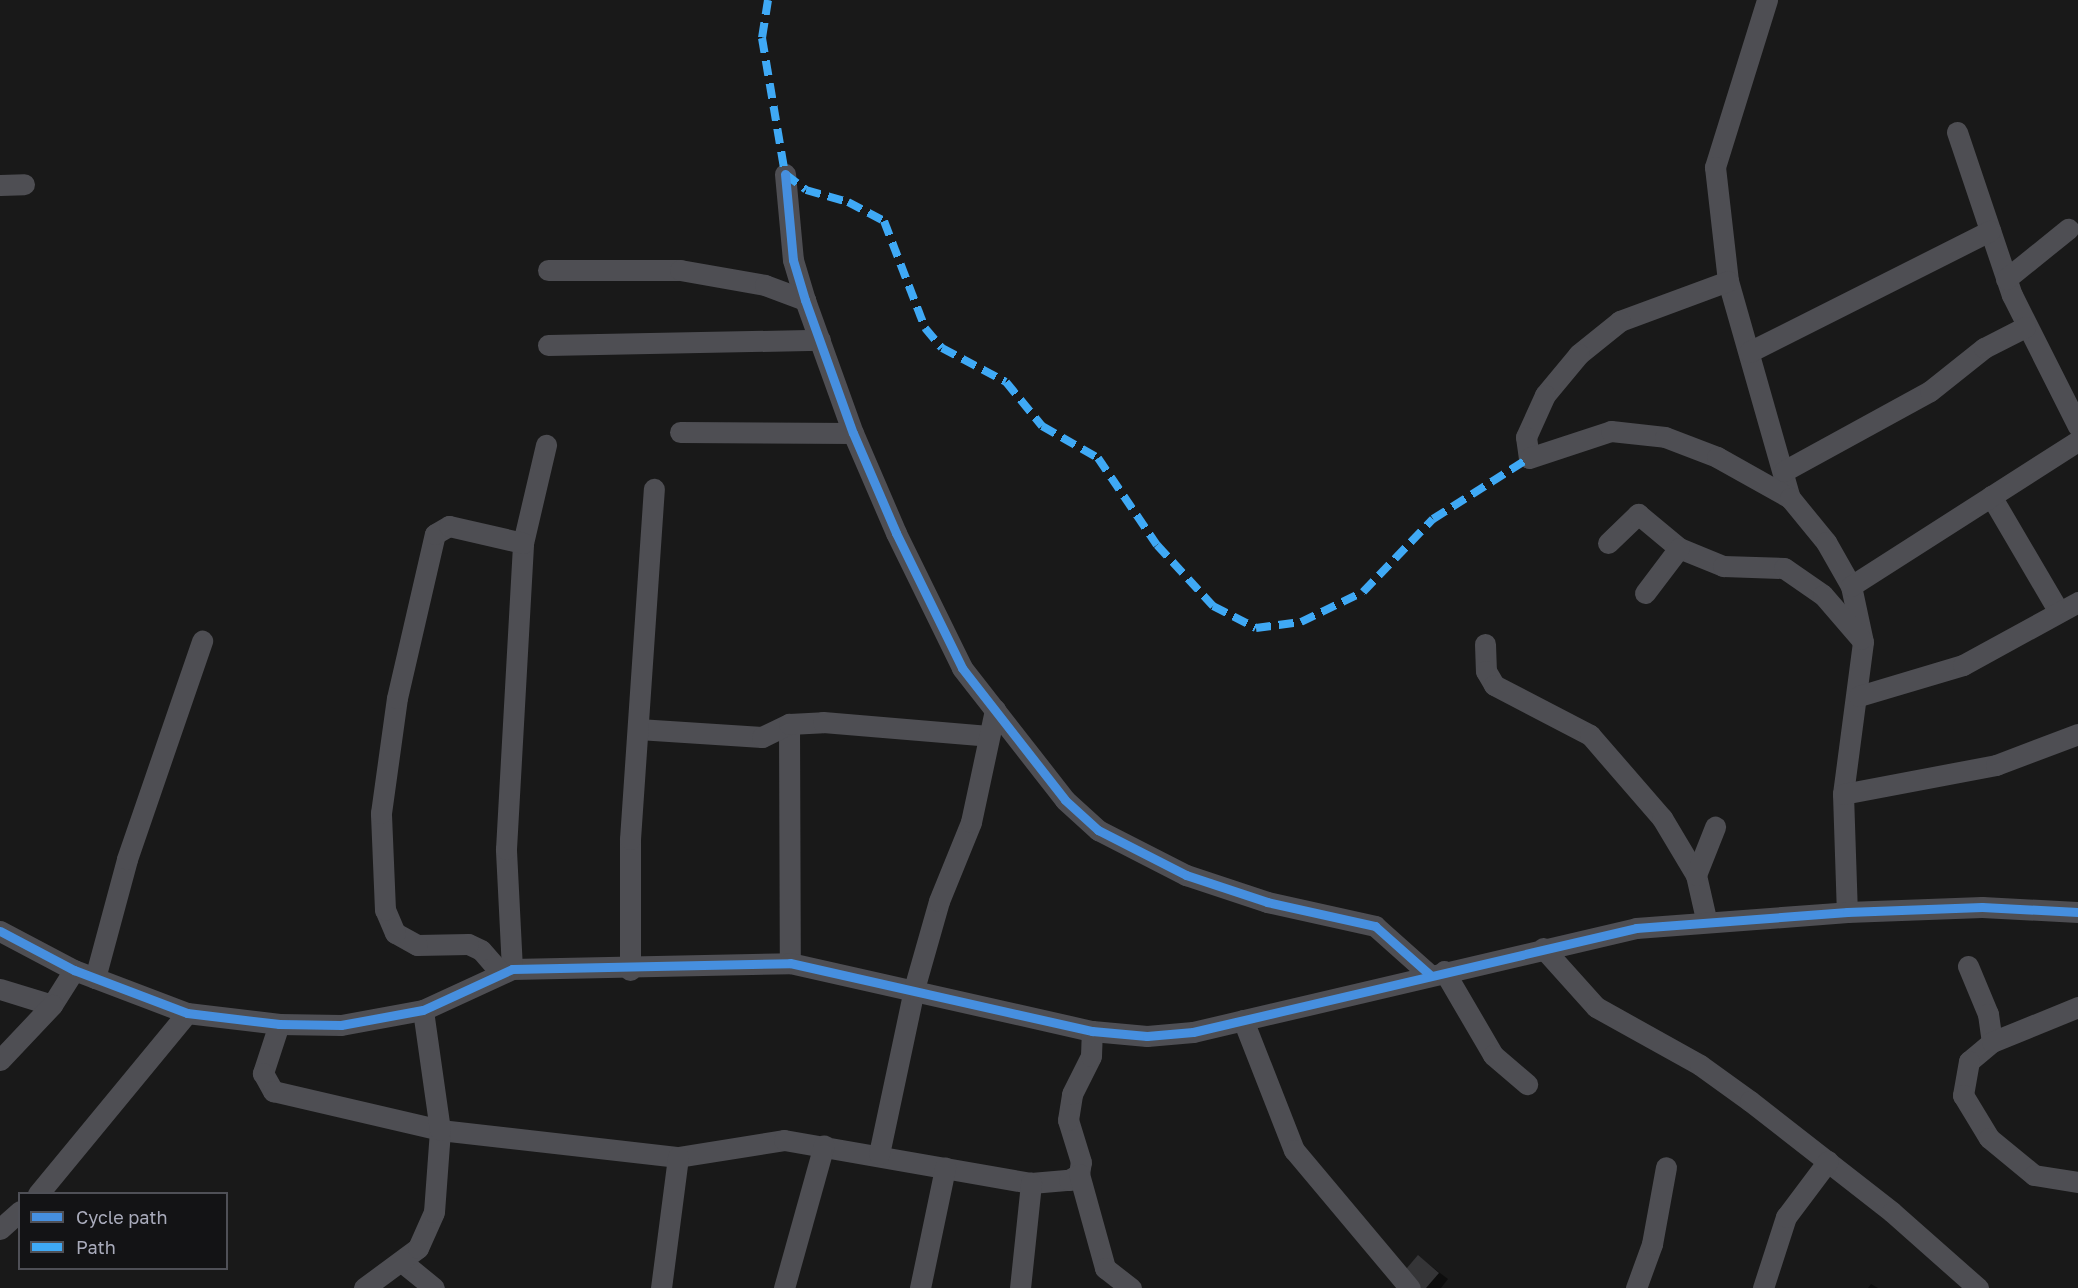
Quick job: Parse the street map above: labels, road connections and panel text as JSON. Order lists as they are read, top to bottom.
{
  "legend": ["Cycle path", "Path"]
}
